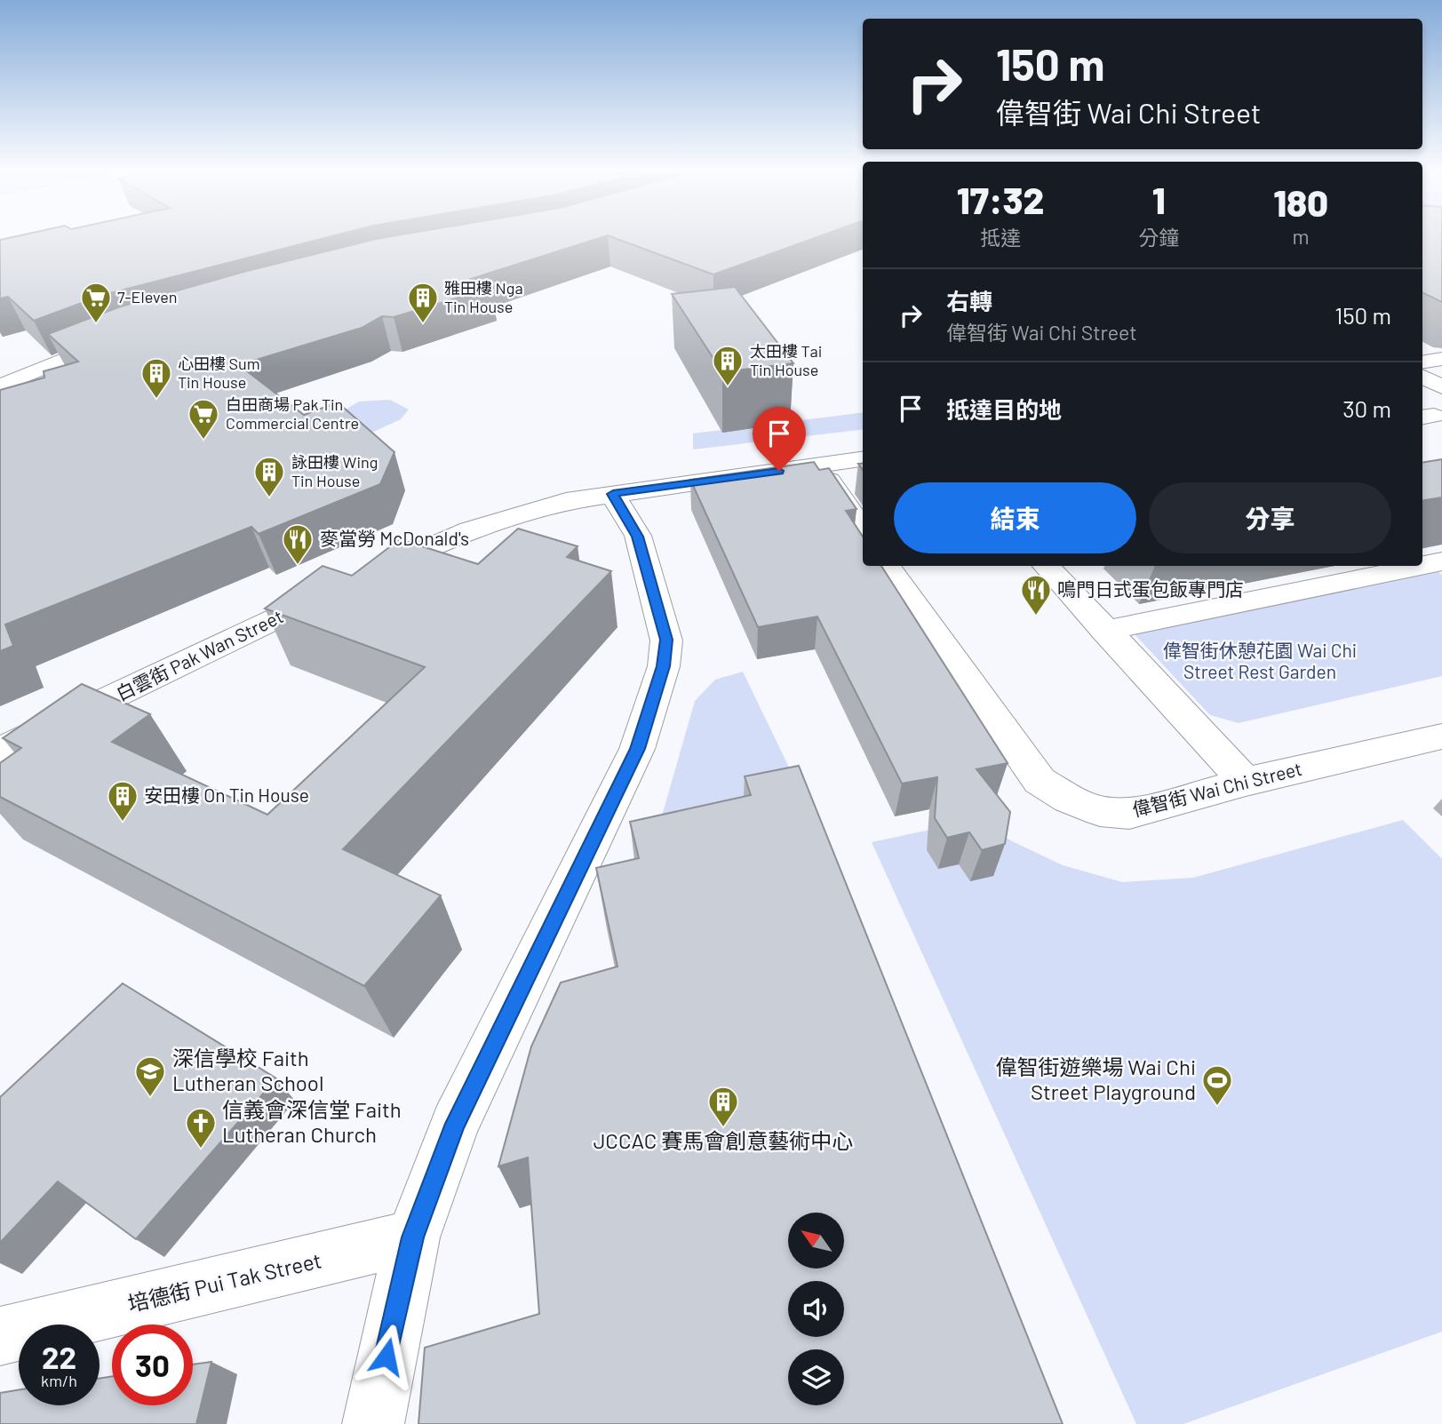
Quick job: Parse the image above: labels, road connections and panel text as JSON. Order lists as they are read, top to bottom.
{
  "streets": {
    "street": ["白雲街 Pak Wan Street", "偉智街 Wai Chi Street", "培德街 Pui Tak Street"]
  },
  "parks": ["偉智街休憩花園 Wai Chi Street Rest Garden"],
  "places": {
    "supermarket": ["7-Eleven", "白田商場 Pak Tin Commercial Centre"],
    "building": [
      "雅田樓 Nga Tin House",
      "太田樓 Tai Tin House",
      "心田樓 Sum Tin House",
      "詠田樓 Wing Tin House",
      "安田樓 On Tin House",
      "JCCAC 賽馬會創意藝術中心"
    ],
    "restaurant": ["麥當勞 McDonald's", "鳴門日式蛋包飯專門店"],
    "school or university": ["深信學校 Faith Lutheran School"],
    "sports": ["偉智街遊樂場 Wai Chi Street Playground"],
    "church": ["信義會深信堂 Faith Lutheran Church"]
  },
  "north": "top left",
  "page": {
    "turn": ["150 m", "偉智街 Wai Chi Street"],
    "eta": [
      "17:32",
      "抵達",
      "1",
      "分鐘",
      "180",
      "m"
    ],
    "list": [
      {
        "name": "右轉",
        "note": "偉智街 Wai Chi Street",
        "value": "150 m"
      },
      {
        "name": "抵達目的地",
        "value": "30 m"
      }
    ],
    "buttons": ["結束", "分享"],
    "speed": "22 km/h",
    "limit": "30"
  }
}
